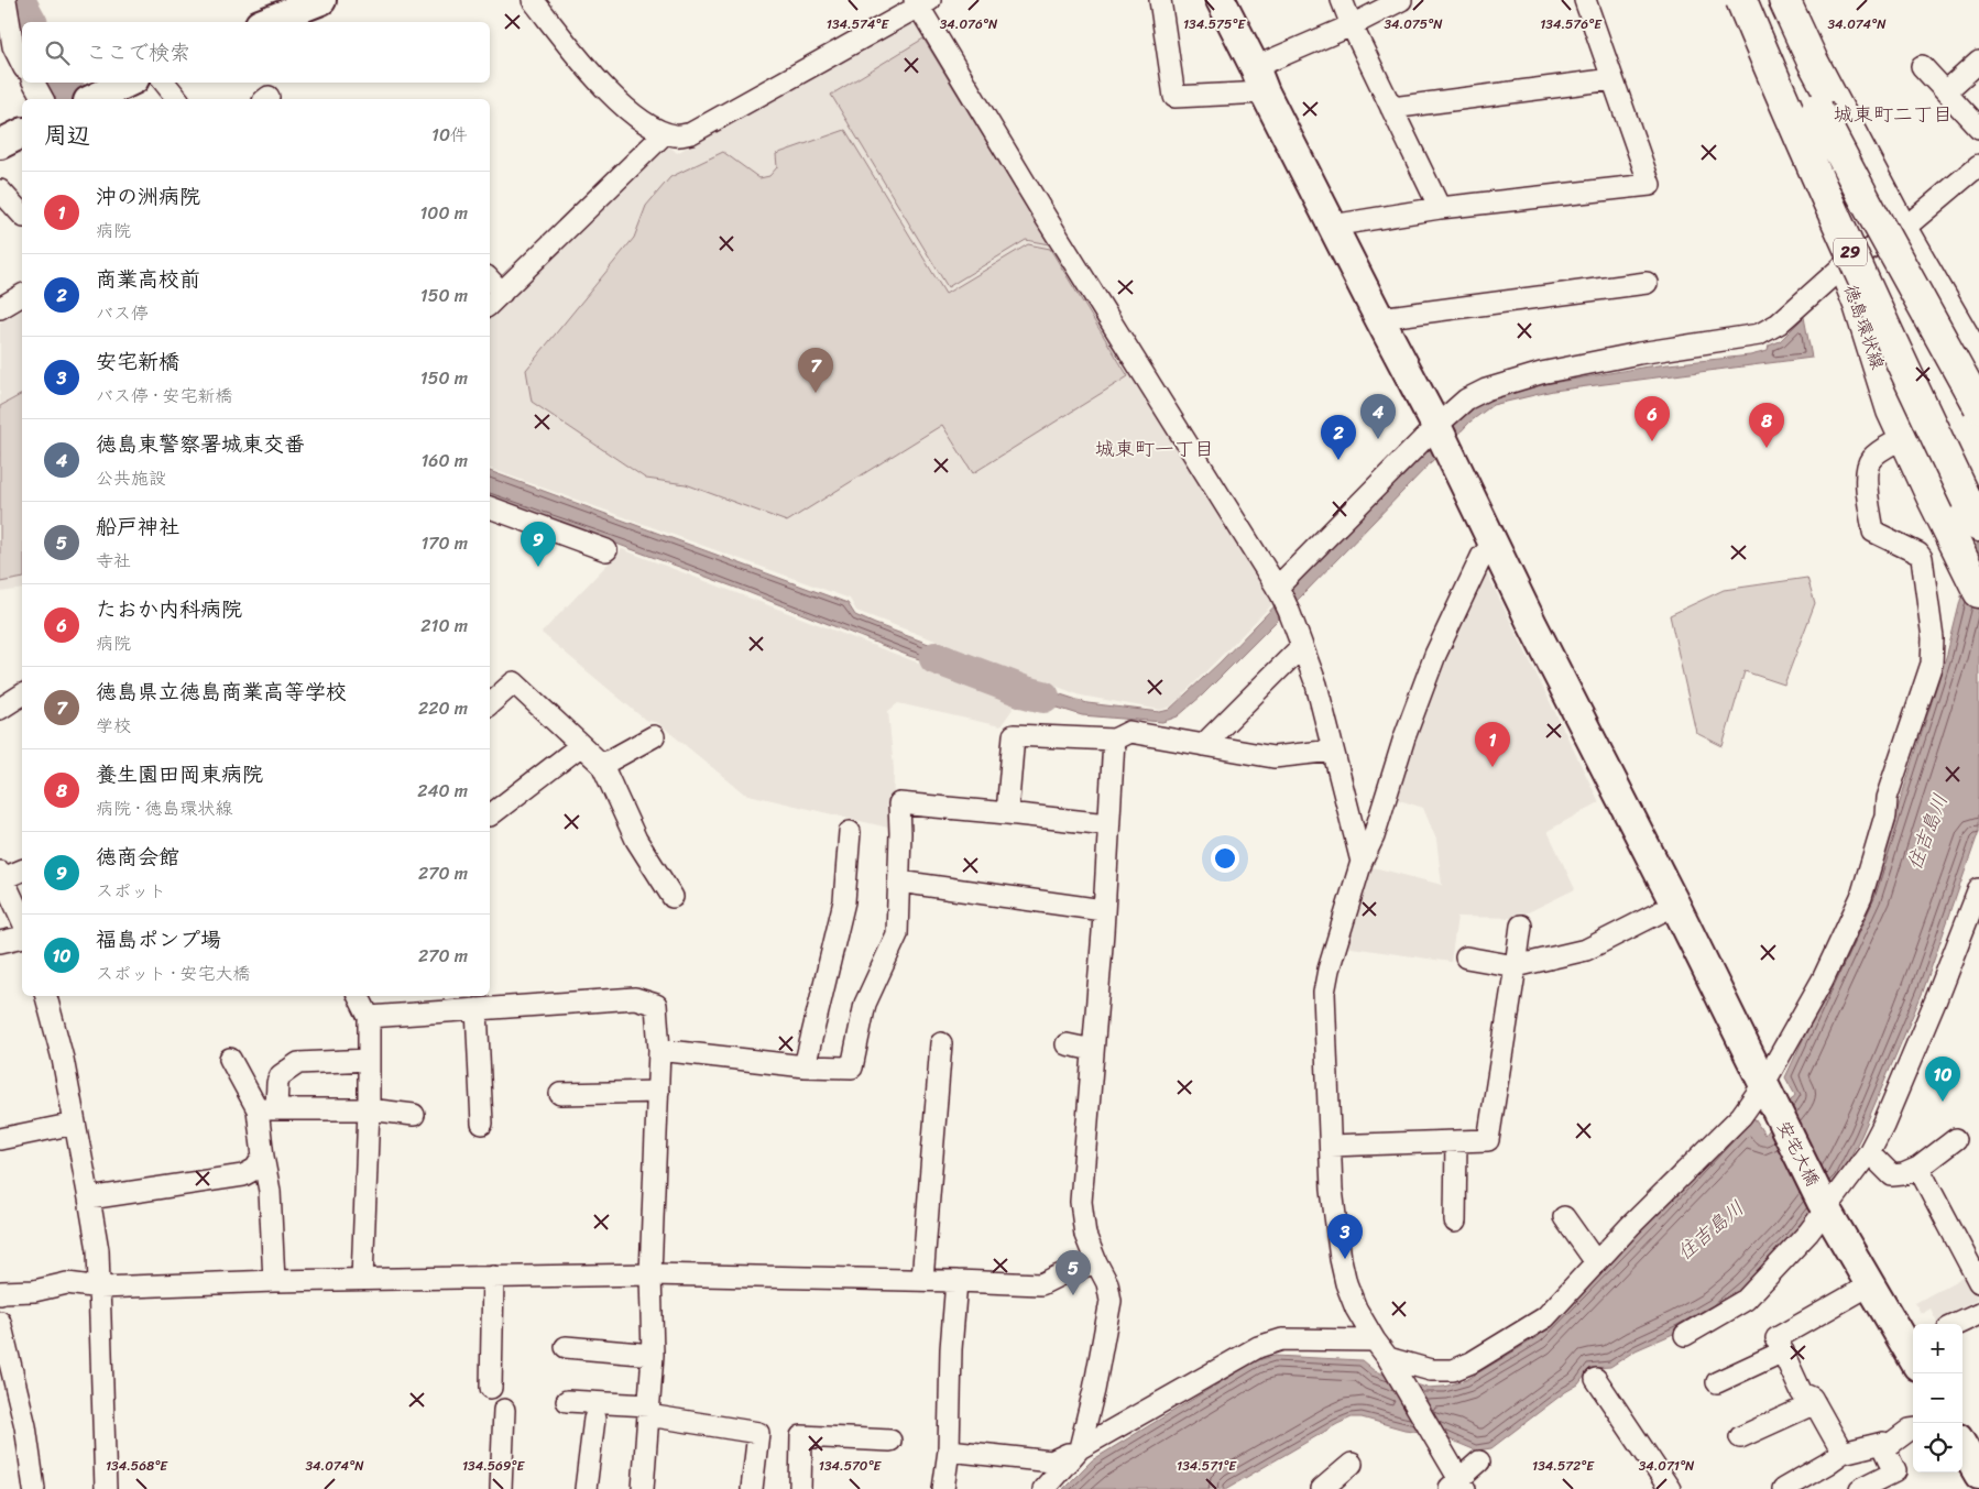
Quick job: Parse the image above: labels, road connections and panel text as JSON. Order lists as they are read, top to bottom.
{
  "streets": {
    "main road": ["29", "徳島環状線"],
    "street": ["安宅大橋"]
  },
  "districts": ["城東町二丁目", "城東町一丁目"],
  "water": ["住吉島川"],
  "page": {
    "search": "ここで検索",
    "heading": ["周辺", "10件"],
    "list": [
      {
        "mark": "1",
        "name": "沖の洲病院",
        "note": "病院",
        "value": "100 m"
      },
      {
        "mark": "2",
        "name": "商業高校前",
        "note": "バス停",
        "value": "150 m"
      },
      {
        "mark": "3",
        "name": "安宅新橋",
        "note": "バス停 · 安宅新橋",
        "value": "150 m"
      },
      {
        "mark": "4",
        "name": "徳島東警察署城東交番",
        "note": "公共施設",
        "value": "160 m"
      },
      {
        "mark": "5",
        "name": "船戸神社",
        "note": "寺社",
        "value": "170 m"
      },
      {
        "mark": "6",
        "name": "たおか内科病院",
        "note": "病院",
        "value": "210 m"
      },
      {
        "mark": "7",
        "name": "徳島県立徳島商業高等学校",
        "note": "学校",
        "value": "220 m"
      },
      {
        "mark": "8",
        "name": "養生園田岡東病院",
        "note": "病院 · 徳島環状線",
        "value": "240 m"
      },
      {
        "mark": "9",
        "name": "徳商会館",
        "note": "スポット",
        "value": "270 m"
      },
      {
        "mark": "10",
        "name": "福島ポンプ場",
        "note": "スポット · 安宅大橋",
        "value": "270 m"
      }
    ],
    "pins": [
      "7",
      "4",
      "6",
      "8",
      "2",
      "9",
      "1",
      "10",
      "3",
      "5"
    ],
    "map_buttons": ["+", "−"]
  },
  "coordinates": [
    "34.076°N",
    "34.075°N",
    "34.074°N",
    "134.574°E",
    "134.575°E",
    "134.576°E",
    "134.568°E",
    "134.569°E",
    "134.570°E",
    "134.571°E",
    "134.572°E",
    "34.071°N"
  ]
}
